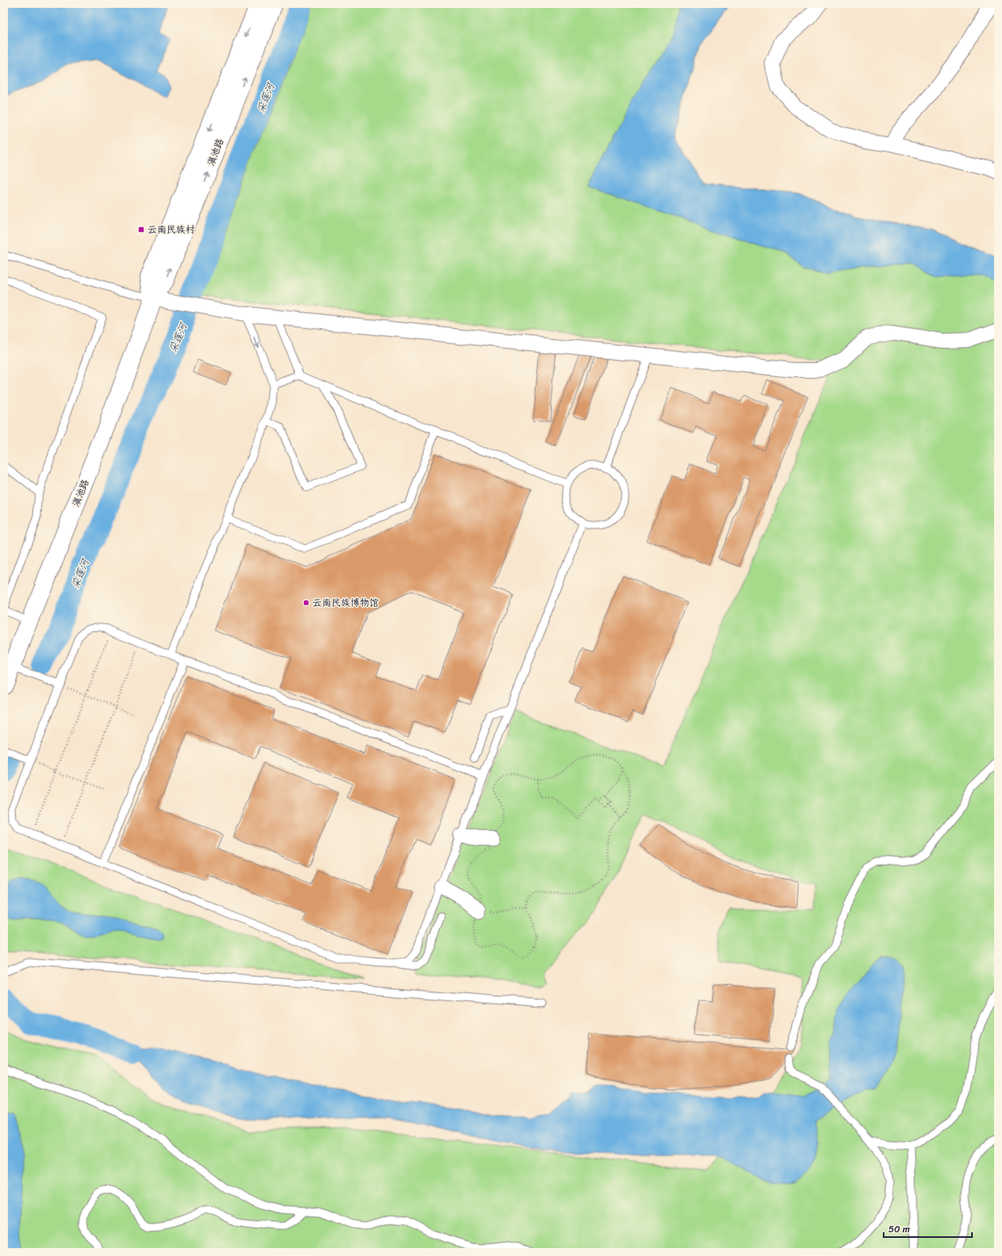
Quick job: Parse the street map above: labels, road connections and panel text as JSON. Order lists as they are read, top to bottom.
{
  "streets": {
    "main road": ["滇池路"]
  },
  "water": ["采莲河"],
  "places": {
    "transit": ["云南民族村"],
    "other": ["云南民族博物馆"]
  },
  "scale_bar": "50 m"
}
